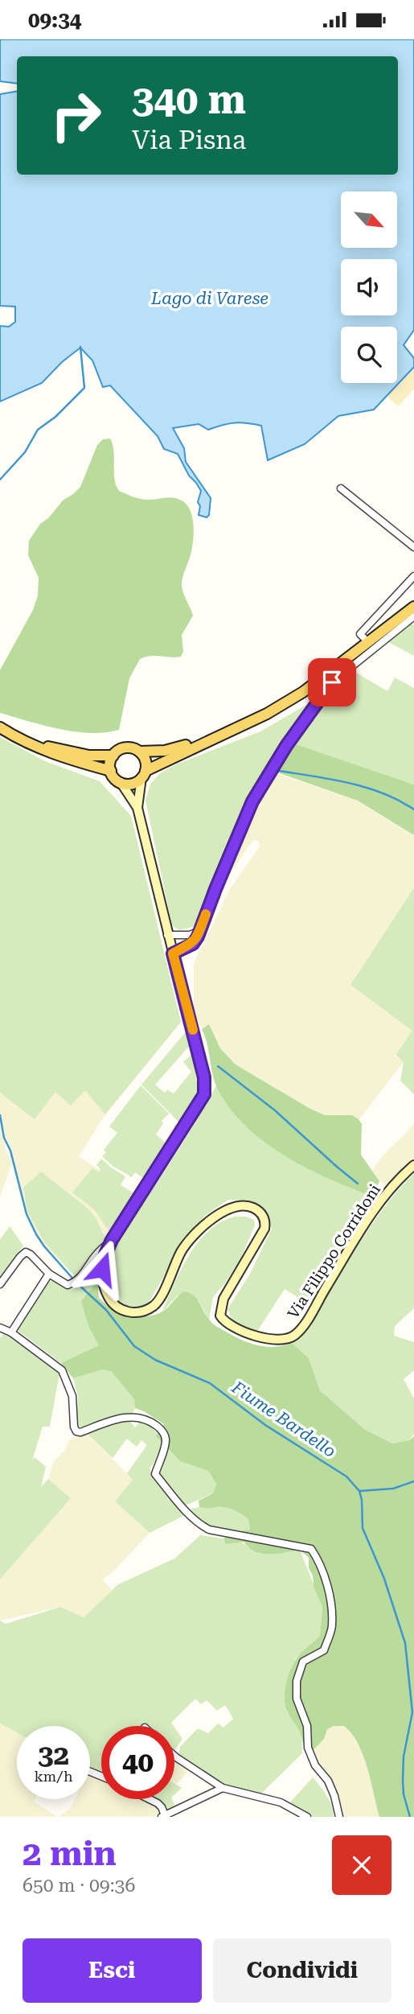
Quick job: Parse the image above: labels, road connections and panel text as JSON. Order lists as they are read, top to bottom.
{
  "streets": {
    "street": ["Via Filippo Corridoni"]
  },
  "water": ["Lago di Varese", "Fiume Bardello"],
  "north": "bottom right",
  "page": {
    "status": "09:34",
    "turn": ["340 m", "Via Pisna"],
    "speed": "32 km/h",
    "limit": "40",
    "heading": ["2 min", "650 m · 09:36"],
    "buttons": ["Esci", "Condividi"]
  }
}
